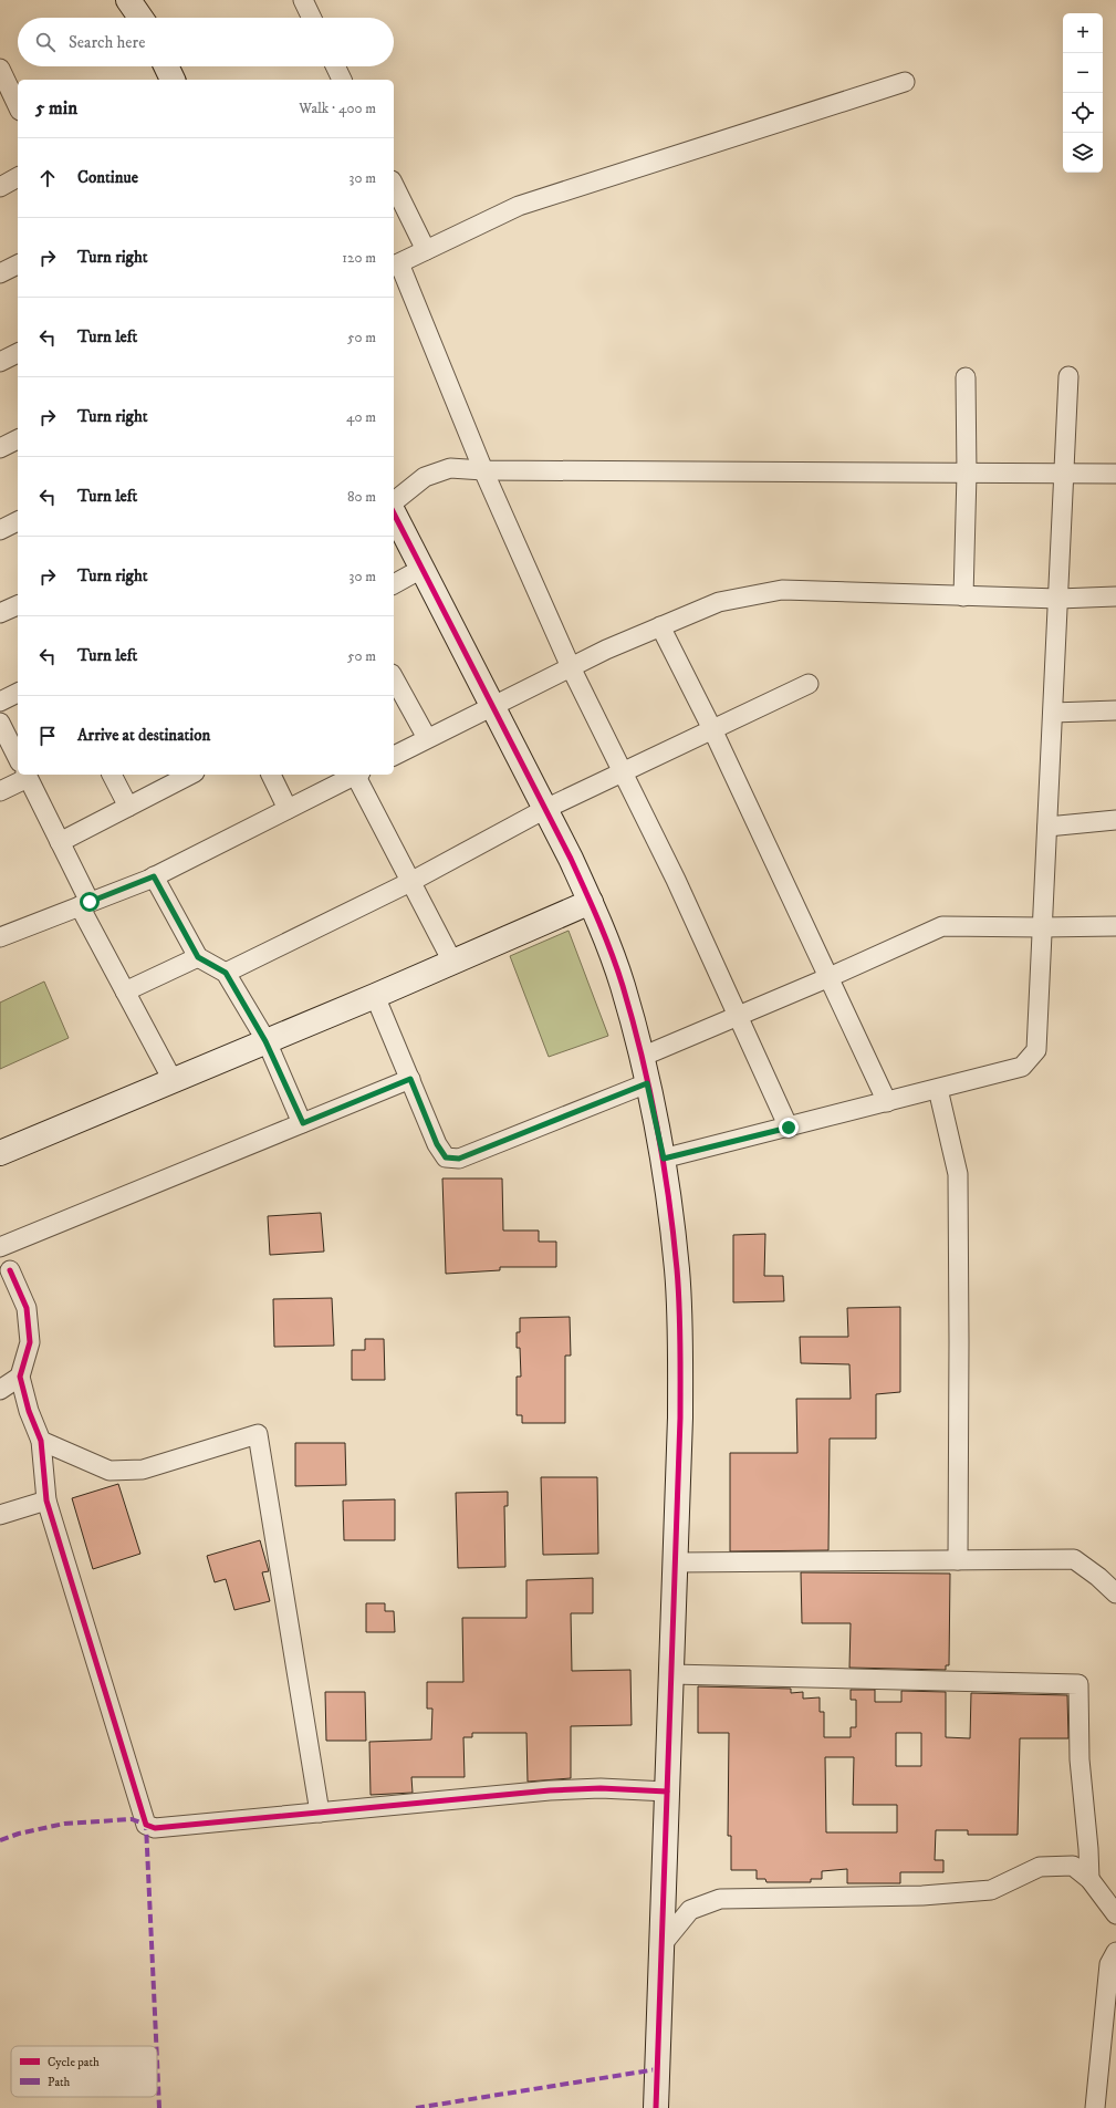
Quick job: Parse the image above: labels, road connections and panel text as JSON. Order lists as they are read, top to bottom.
{
  "legend": ["Cycle path", "Path"],
  "page": {
    "map_buttons": ["+", "−"],
    "search": "Search here",
    "heading": ["5 min", "Walk · 400 m"],
    "list": [
      ["Continue", "30 m"],
      ["Turn right", "120 m"],
      ["Turn left", "50 m"],
      ["Turn right", "40 m"],
      ["Turn left", "80 m"],
      ["Turn right", "30 m"],
      ["Turn left", "50 m"],
      "Arrive at destination"
    ]
  }
}
